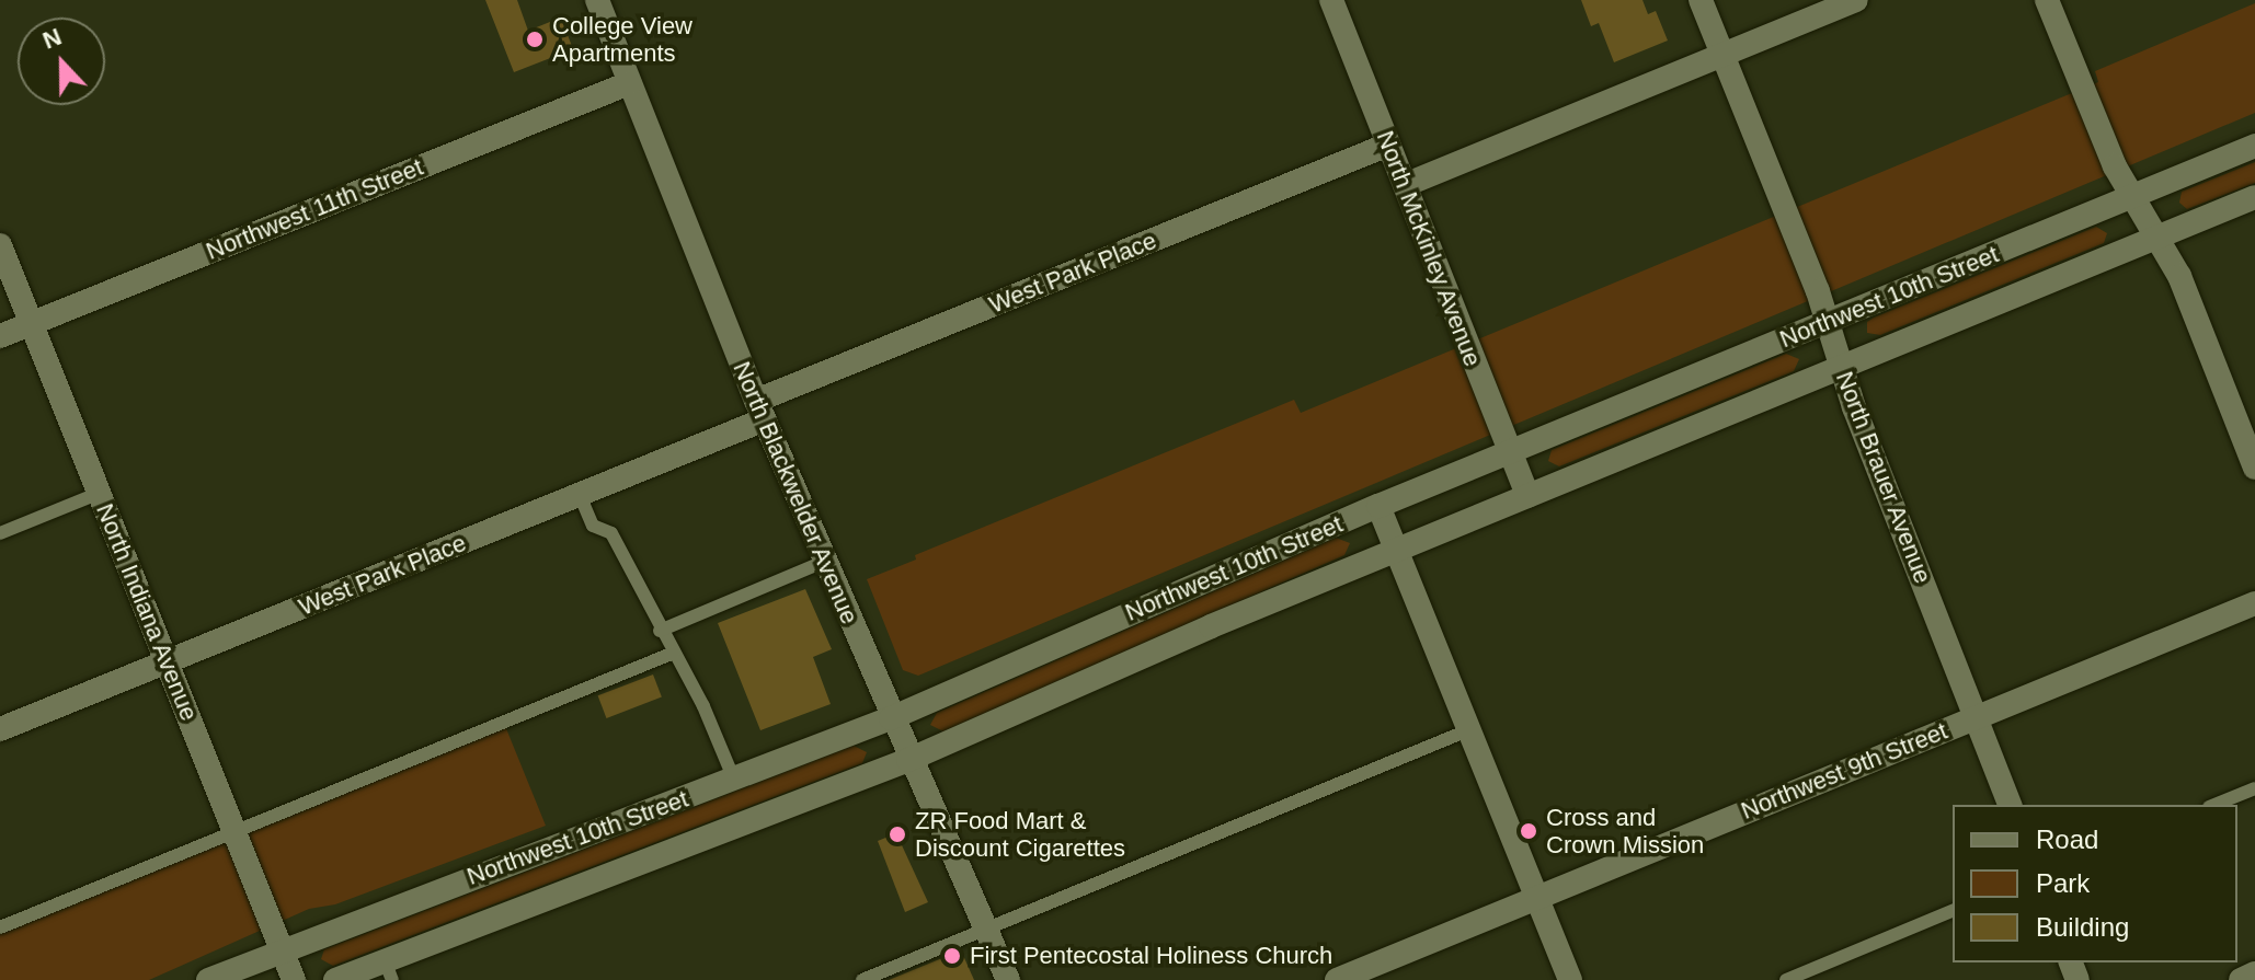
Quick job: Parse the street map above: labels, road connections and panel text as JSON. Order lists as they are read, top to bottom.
{
  "streets": {
    "street": [
      "Northwest 11th Street",
      "North McKinley Avenue",
      "West Park Place",
      "Northwest 10th Street",
      "North Brauer Avenue",
      "North Blackwelder Avenue",
      "North Indiana Avenue",
      "Northwest 9th Street"
    ]
  },
  "crossings": [
    ["Northwest 11th Street", "North Blackwelder Avenue"],
    ["Northwest 11th Street", "North Indiana Avenue"],
    ["North McKinley Avenue", "West Park Place"],
    ["North McKinley Avenue", "Northwest 10th Street"],
    ["West Park Place", "North Blackwelder Avenue"],
    ["West Park Place", "North Indiana Avenue"],
    ["Northwest 10th Street", "North Brauer Avenue"],
    ["Northwest 10th Street", "North Blackwelder Avenue"],
    ["Northwest 10th Street", "North Indiana Avenue"],
    ["North Brauer Avenue", "Northwest 9th Street"]
  ],
  "places": [
    "College View Apartments",
    "Cross and Crown Mission",
    "ZR Food Mart & Discount Cigarettes",
    "First Pentecostal Holiness Church"
  ],
  "legend": ["Road", "Park", "Building"],
  "north": "top"
}
